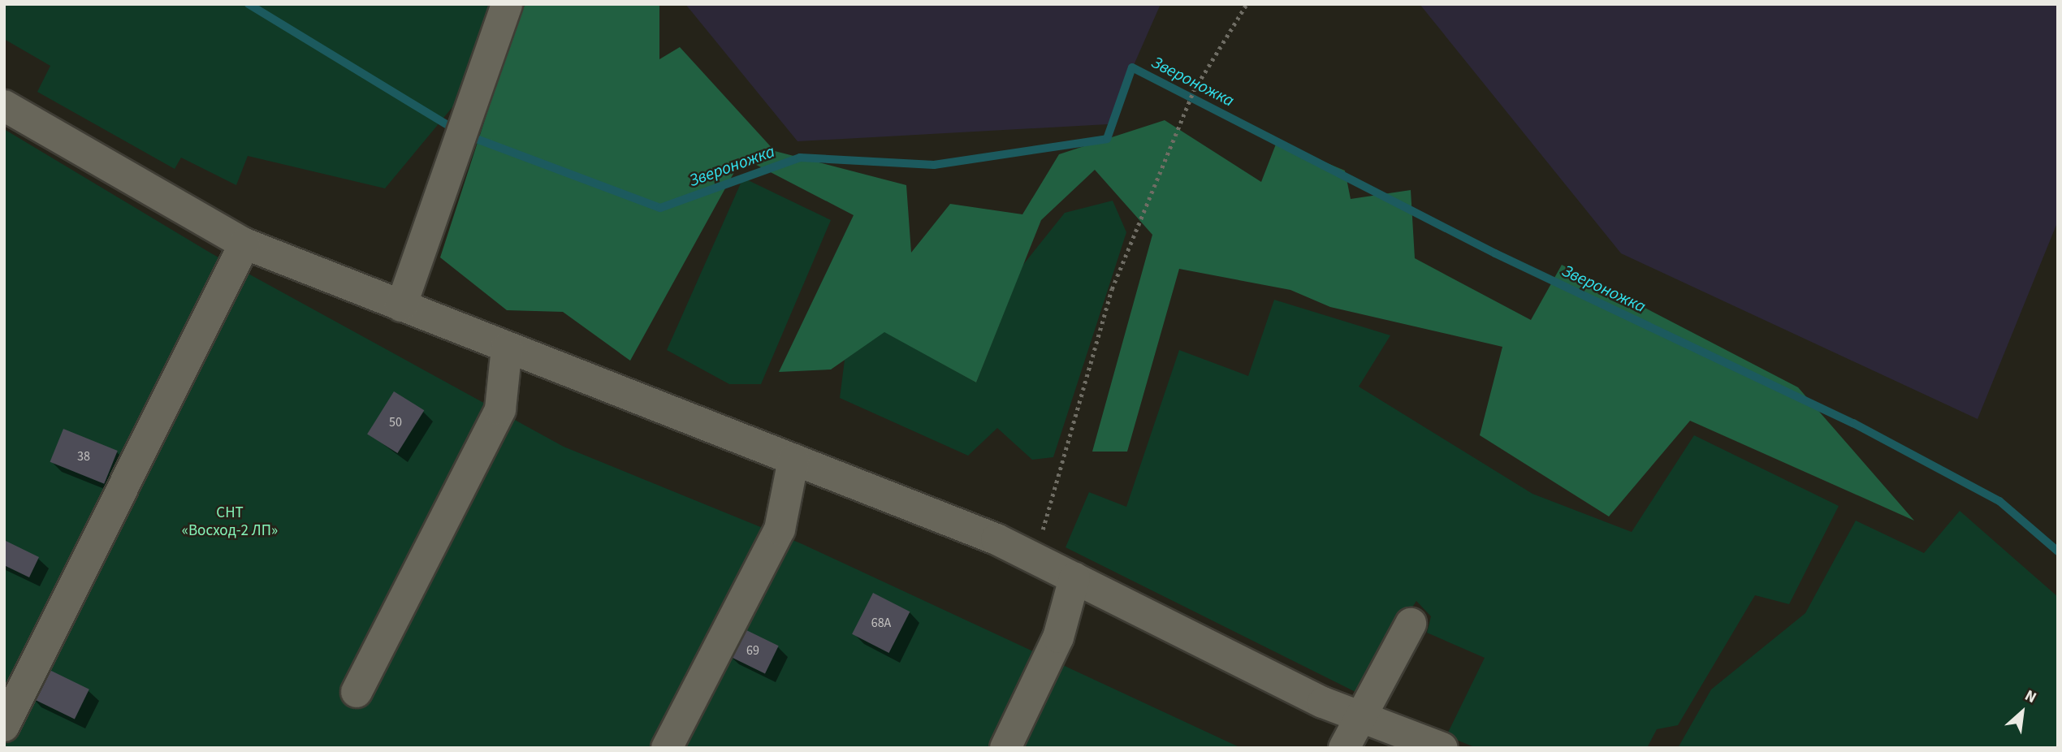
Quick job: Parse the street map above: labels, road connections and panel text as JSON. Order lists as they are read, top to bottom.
{
  "water": ["Звероножка"],
  "parks": ["СНТ «Восход-2 ЛП»"],
  "house_numbers": [
    "50",
    "38",
    "68А",
    "69"
  ],
  "north": "top right"
}
